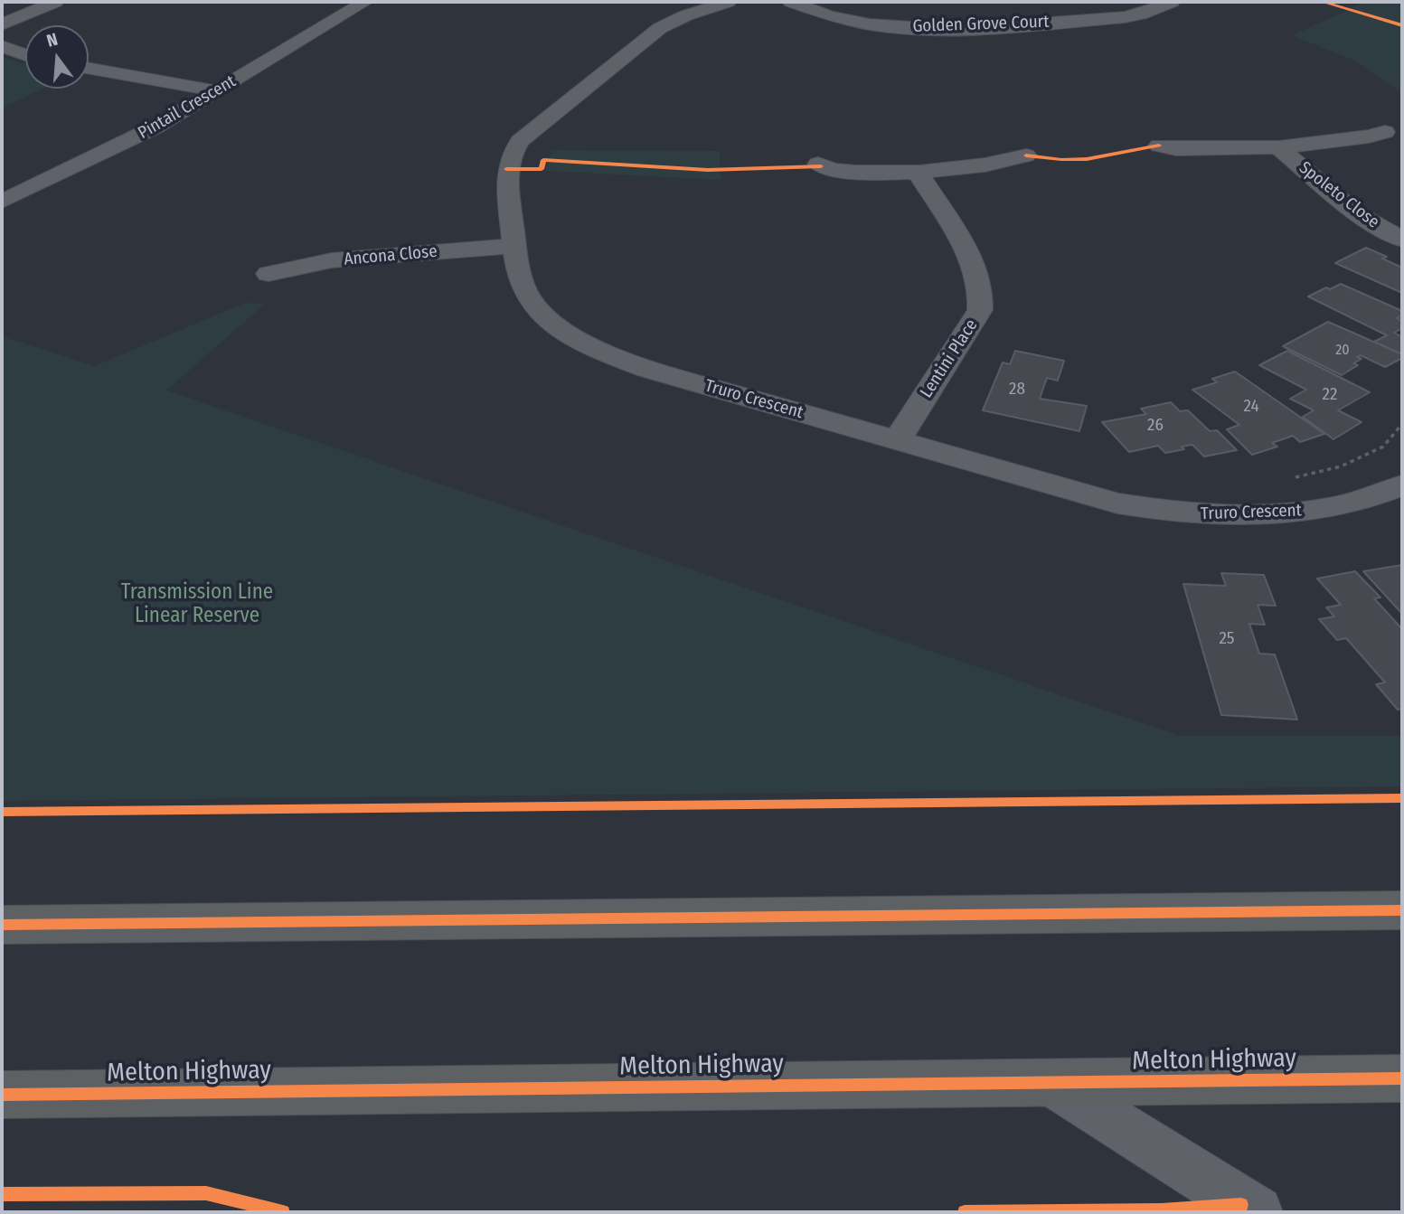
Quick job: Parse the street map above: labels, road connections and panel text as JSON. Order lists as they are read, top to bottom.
{
  "streets": {
    "highway": ["Melton Highway"],
    "street": [
      "Golden Grove Court",
      "Pintail Crescent",
      "Spoleto Close",
      "Ancona Close",
      "Lentini Place",
      "Truro Crescent"
    ]
  },
  "crossings": [
    ["Ancona Close", "Truro Crescent"],
    ["Lentini Place", "Truro Crescent"]
  ],
  "parks": ["Transmission Line Linear Reserve"],
  "house_numbers": [
    "20",
    "28",
    "22",
    "24",
    "26",
    "25"
  ],
  "north": "top"
}
